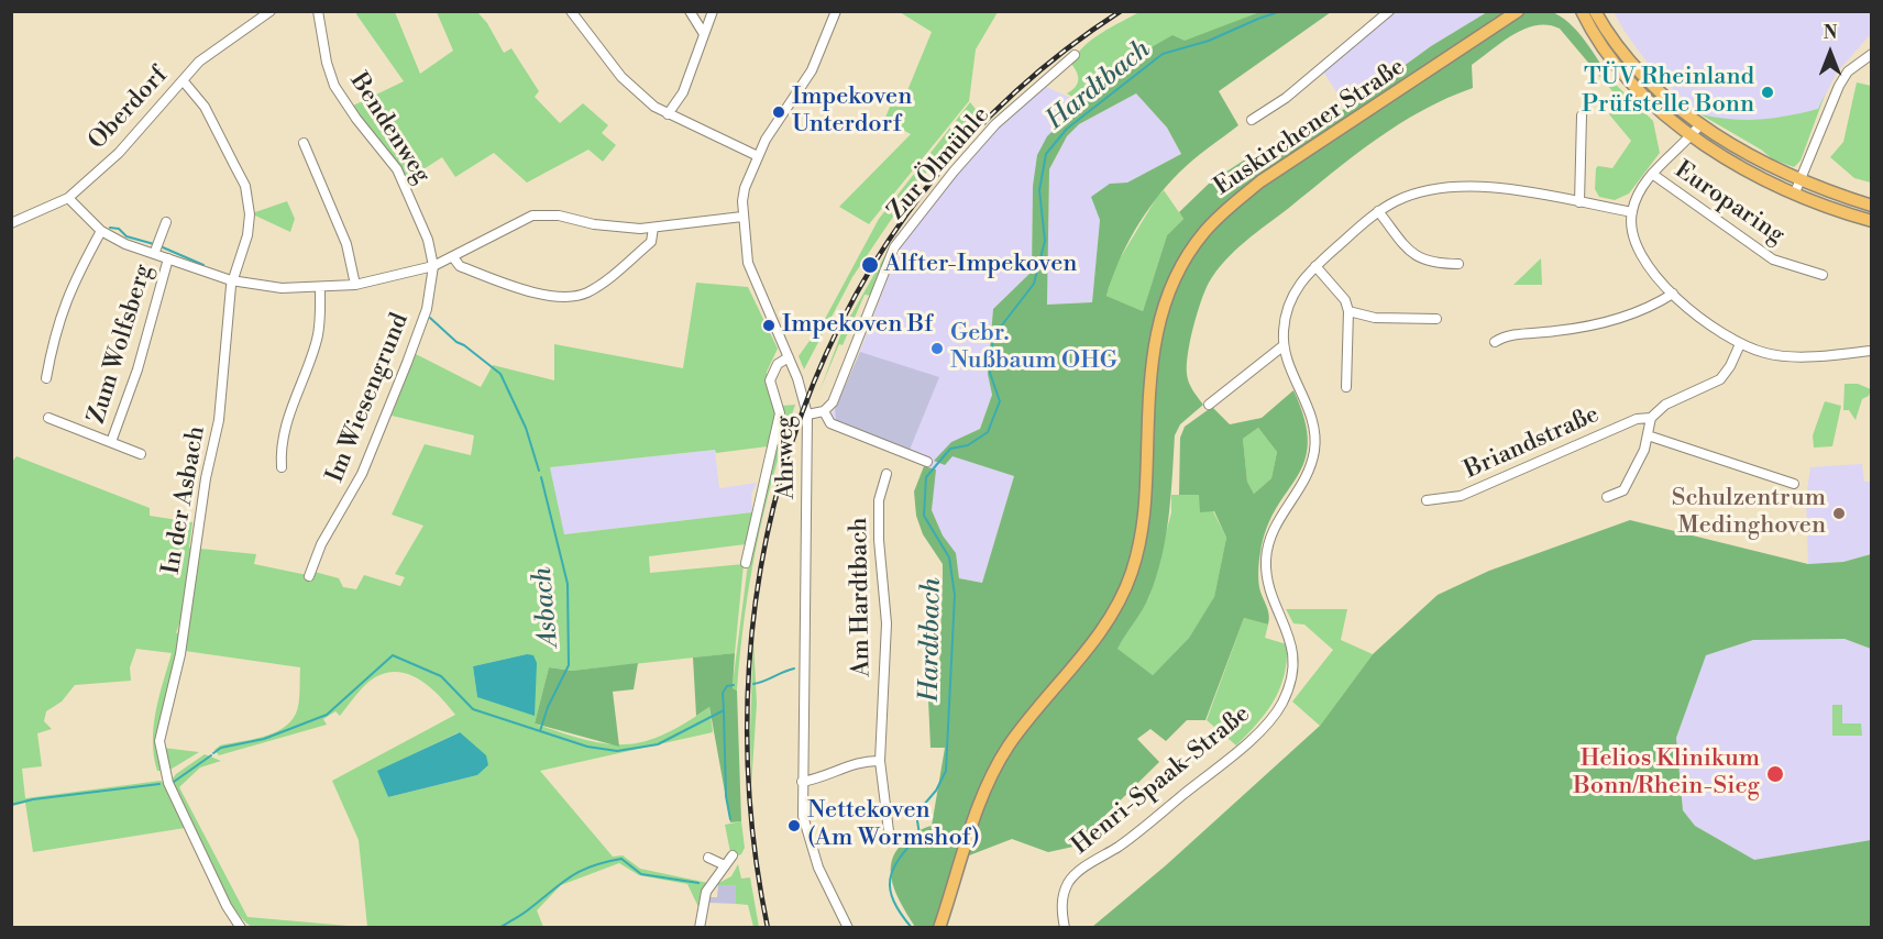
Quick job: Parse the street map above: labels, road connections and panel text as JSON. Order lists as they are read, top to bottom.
{
  "streets": {
    "main road": ["Euskirchener Straße"],
    "street": [
      "Oberdorf",
      "Bendenweg",
      "Zur Ölmühle",
      "Europaring",
      "Zum Wolfsberg",
      "Im Wiesengrund",
      "Briandstraße",
      "Ahrweg",
      "In der Asbach",
      "Am Hardtbach",
      "Henri-Spaak-Straße"
    ]
  },
  "crossings": [
    ["Oberdorf", "In der Asbach"],
    ["Bendenweg", "Im Wiesengrund"]
  ],
  "water": ["Hardtbach", "Asbach"],
  "places": [
    "TÜV Rheinland Prüfstelle Bonn",
    "Impekoven Unterdorf",
    "Alfter-Impekoven",
    "Impekoven Bf",
    "Gebr. Nußbaum OHG",
    "Schulzentrum Medinghoven",
    "Helios Klinikum Bonn/Rhein-Sieg",
    "Nettekoven (Am Wormshof)"
  ],
  "north": "top"
}
